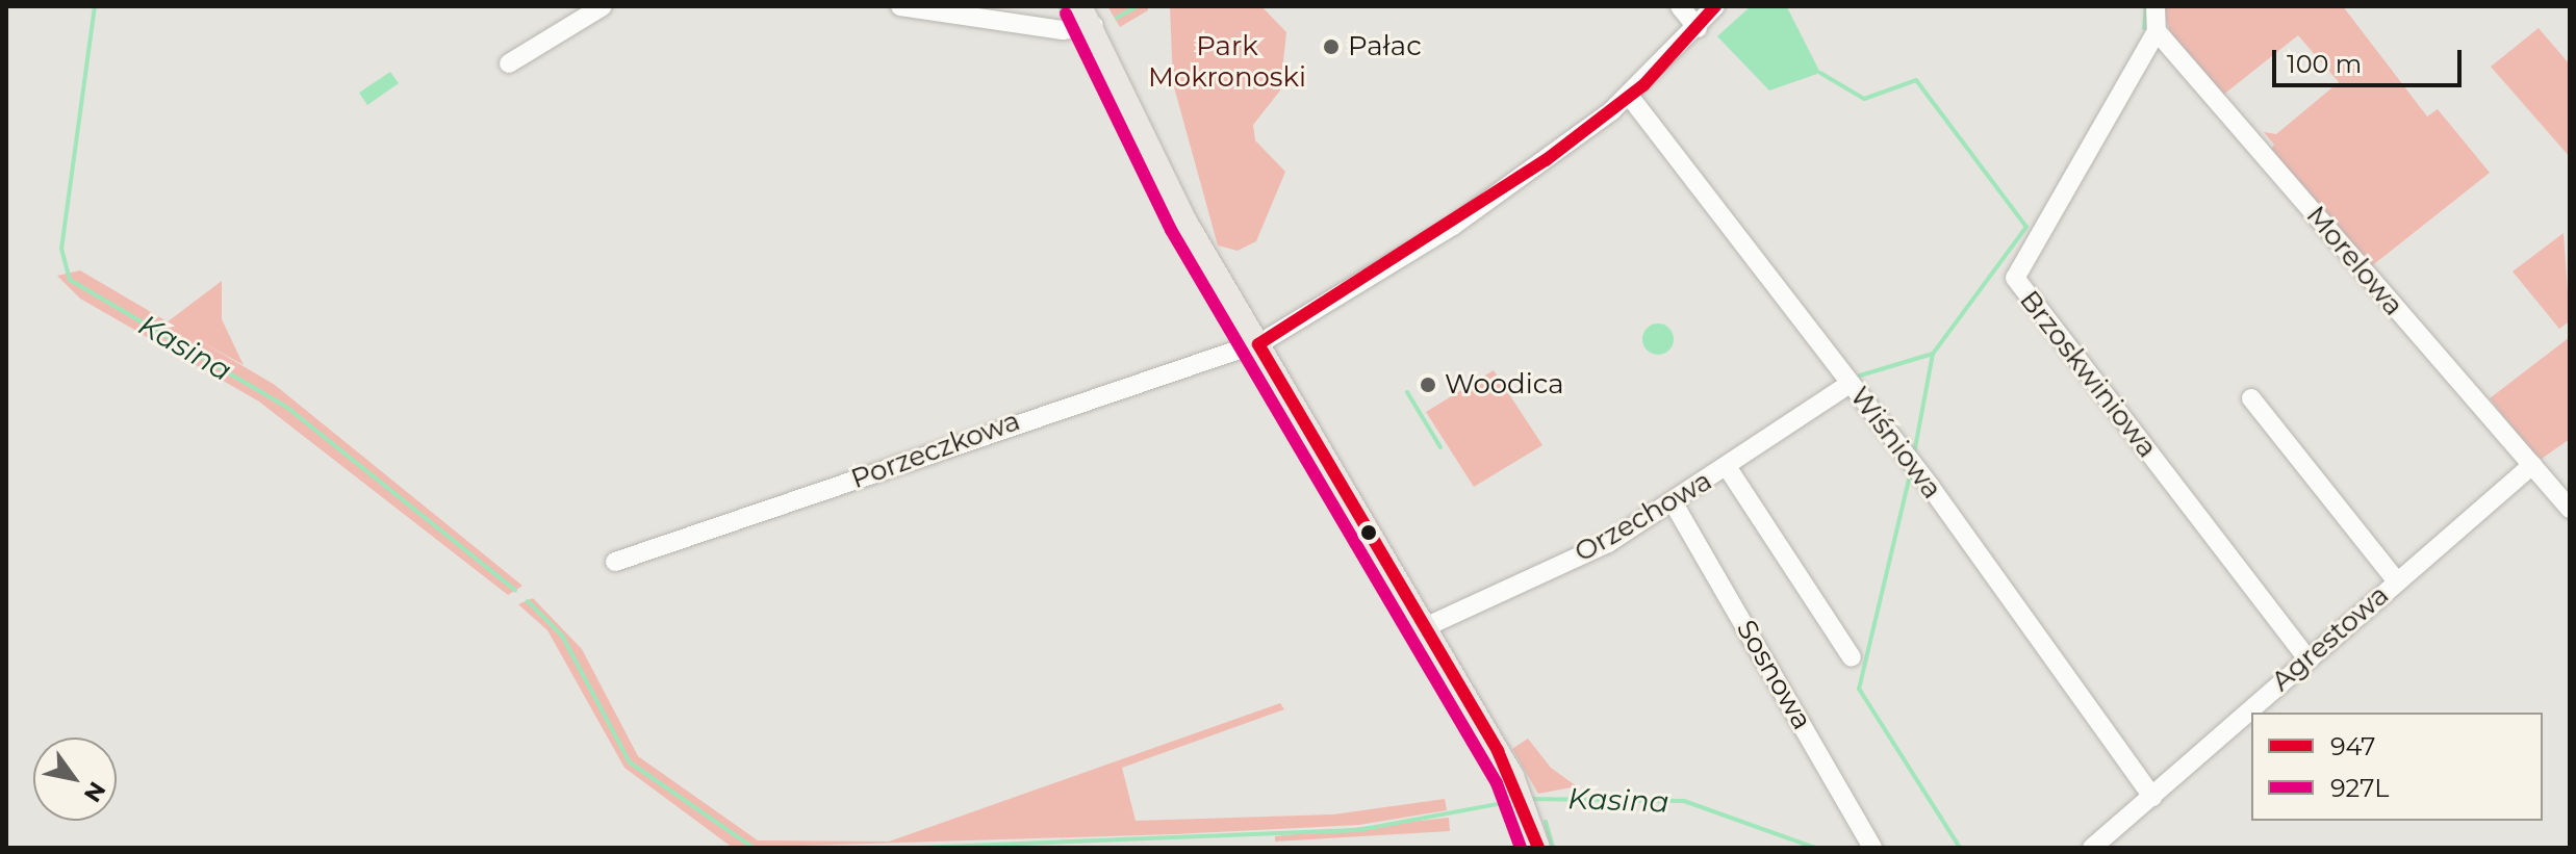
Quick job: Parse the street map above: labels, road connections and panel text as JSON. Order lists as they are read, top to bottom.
{
  "streets": {
    "street": [
      "Morelowa",
      "Brzoskwiniowa",
      "Wiśniowa",
      "Porzeczkowa",
      "Orzechowa",
      "Agrestowa",
      "Sosnowa"
    ]
  },
  "crossings": [
    ["Morelowa", "Brzoskwiniowa"],
    ["Morelowa", "Agrestowa"],
    ["Brzoskwiniowa", "Agrestowa"],
    ["Wiśniowa", "Porzeczkowa"],
    ["Wiśniowa", "Orzechowa"],
    ["Wiśniowa", "Agrestowa"],
    ["Orzechowa", "Sosnowa"]
  ],
  "water": ["Kasina"],
  "parks": ["Park Mokronoski"],
  "places": ["Pałac", "Woodica"],
  "lines": ["transit line 947", "transit line 927L"],
  "legend": ["947", "927L"],
  "scale_bar": "100 m",
  "north": "bottom right"
}
